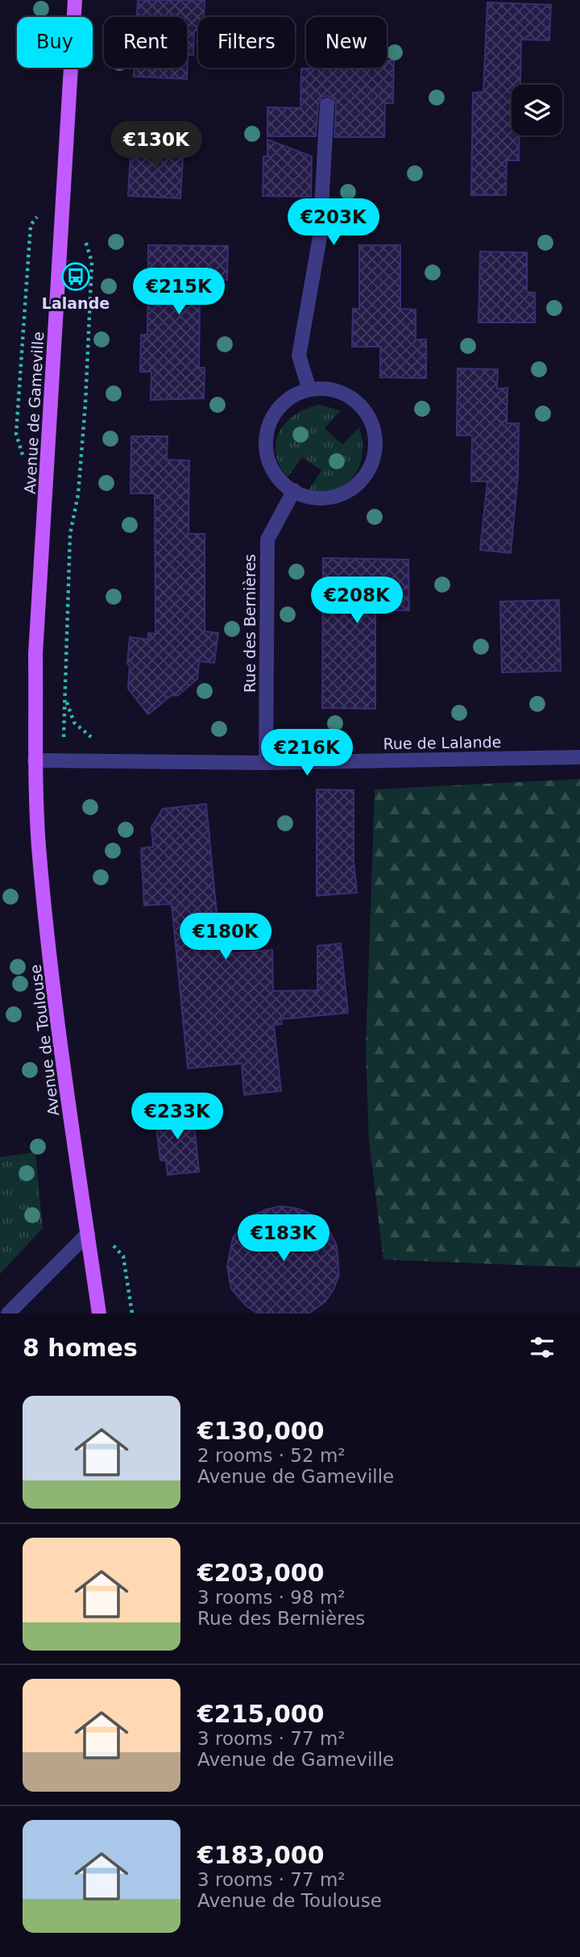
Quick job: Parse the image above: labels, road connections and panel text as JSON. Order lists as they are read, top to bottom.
{
  "streets": {
    "main road": ["Avenue de Gameville", "Avenue de Toulouse"],
    "street": ["Rue des Bernières", "Rue de Lalande"]
  },
  "crossings": [
    ["Avenue de Gameville", "Rue de Lalande"],
    ["Avenue de Gameville", "Avenue de Toulouse"],
    ["Rue des Bernières", "Rue de Lalande"],
    ["Rue de Lalande", "Avenue de Toulouse"]
  ],
  "places": {
    "bus stop": ["Lalande"]
  },
  "page": {
    "chip": [
      "Buy",
      "Rent",
      "Filters",
      "New"
    ],
    "price": [
      "€130K",
      "€203K",
      "€215K",
      "€208K",
      "€216K",
      "€180K",
      "€233K",
      "€183K"
    ],
    "heading": "8 homes",
    "list": [
      {
        "name": "€130,000",
        "note": "2 rooms · 52 m² · Avenue de Gameville"
      },
      {
        "name": "€203,000",
        "note": "3 rooms · 98 m² · Rue des Bernières"
      },
      {
        "name": "€215,000",
        "note": "3 rooms · 77 m² · Avenue de Gameville"
      },
      {
        "name": "€183,000",
        "note": "3 rooms · 77 m² · Avenue de Toulouse"
      }
    ]
  }
}
